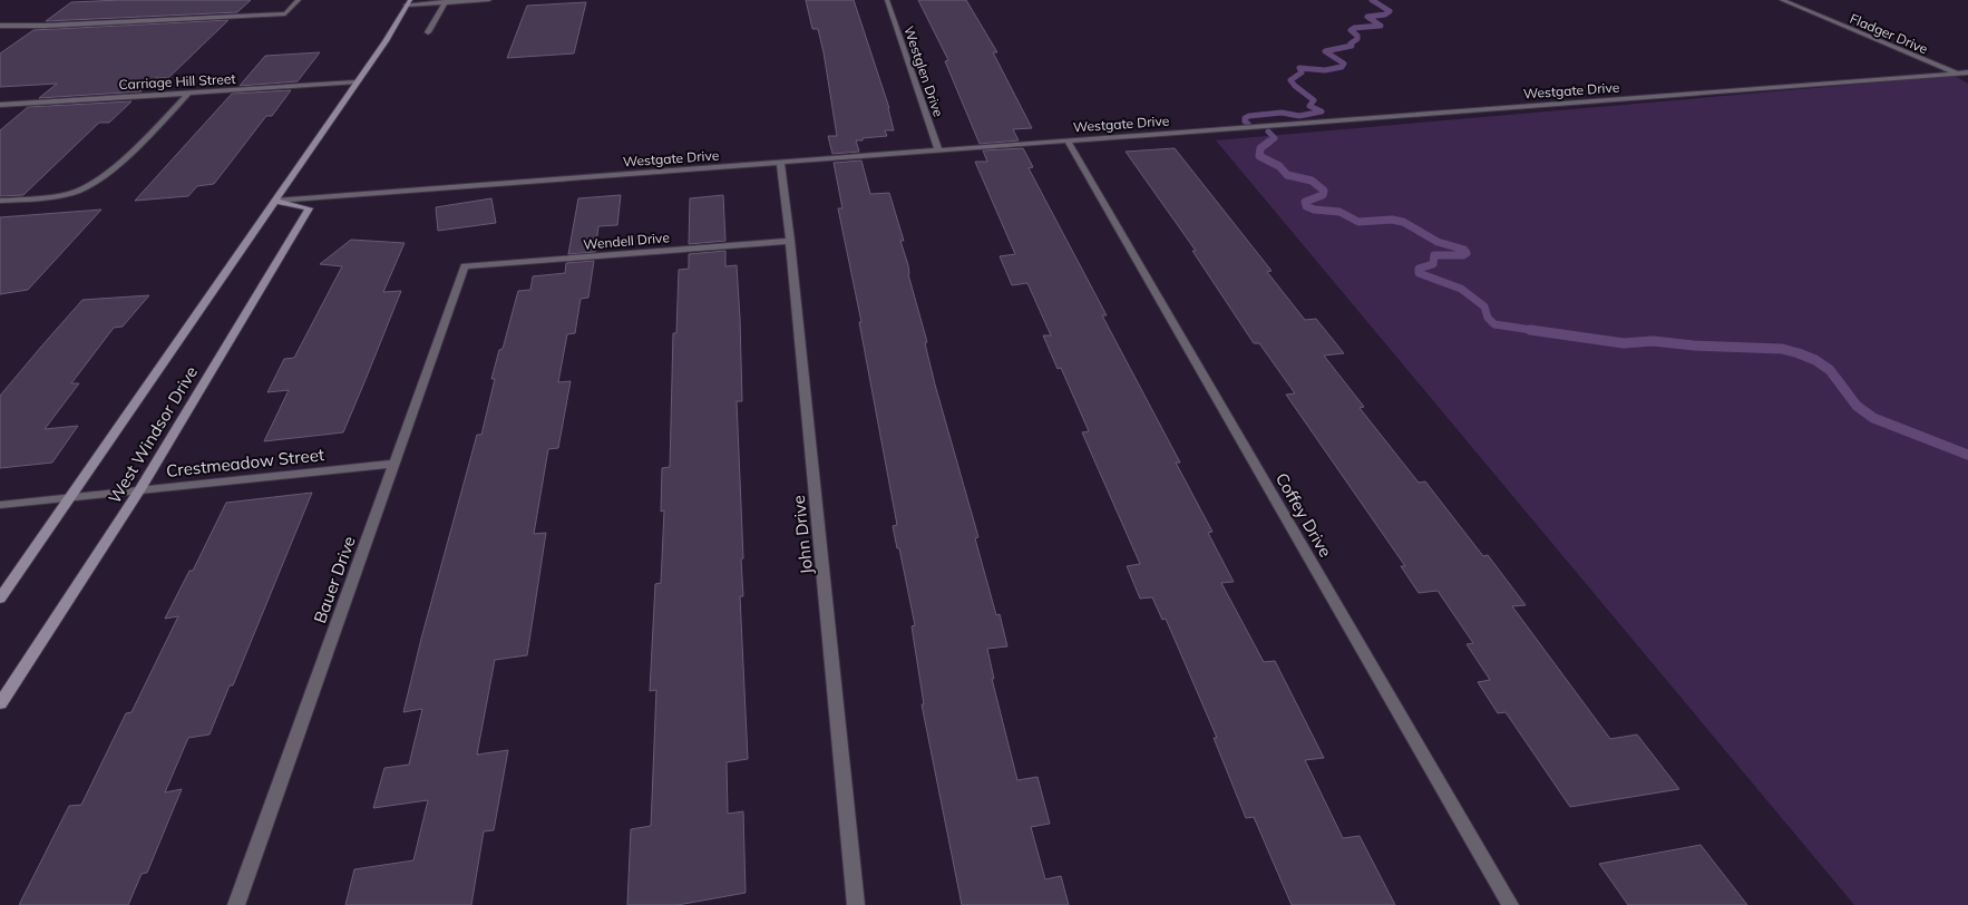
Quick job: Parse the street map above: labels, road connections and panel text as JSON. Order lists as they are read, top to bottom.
{
  "streets": {
    "street": [
      "Fladger Drive",
      "Westglen Drive",
      "Carriage Hill Street",
      "Westgate Drive",
      "Wendell Drive",
      "West Windsor Drive",
      "Crestmeadow Street",
      "Coffey Drive",
      "John Drive",
      "Bauer Drive"
    ]
  },
  "crossings": [
    ["Fladger Drive", "Westgate Drive"],
    ["Westglen Drive", "Westgate Drive"],
    ["Carriage Hill Street", "West Windsor Drive"],
    ["Westgate Drive", "West Windsor Drive"],
    ["Westgate Drive", "Coffey Drive"],
    ["Westgate Drive", "John Drive"],
    ["Wendell Drive", "John Drive"],
    ["Wendell Drive", "Bauer Drive"],
    ["West Windsor Drive", "Crestmeadow Street"],
    ["Crestmeadow Street", "Bauer Drive"]
  ]
}
